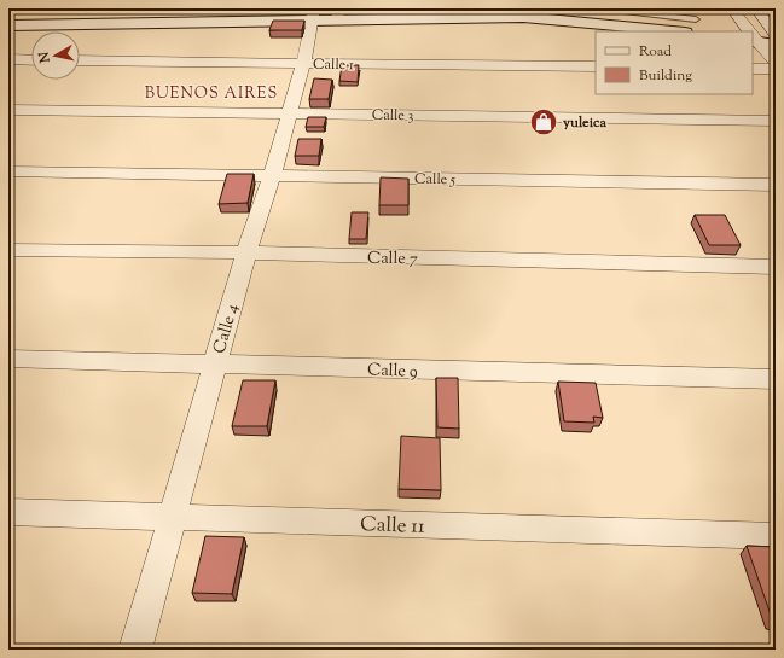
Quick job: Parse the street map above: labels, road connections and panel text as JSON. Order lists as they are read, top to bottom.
{
  "streets": {
    "street": [
      "Calle 1",
      "Calle 3",
      "Calle 5",
      "Calle 7",
      "Calle 4",
      "Calle 9",
      "Calle 11"
    ]
  },
  "crossings": [
    ["Calle 1", "Calle 4"],
    ["Calle 3", "Calle 4"],
    ["Calle 5", "Calle 4"],
    ["Calle 7", "Calle 4"],
    ["Calle 4", "Calle 9"],
    ["Calle 4", "Calle 11"]
  ],
  "districts": ["BUENOS AIRES"],
  "places": {
    "shop": ["yuleica"]
  },
  "legend": ["Road", "Building"],
  "north": "left"
}
